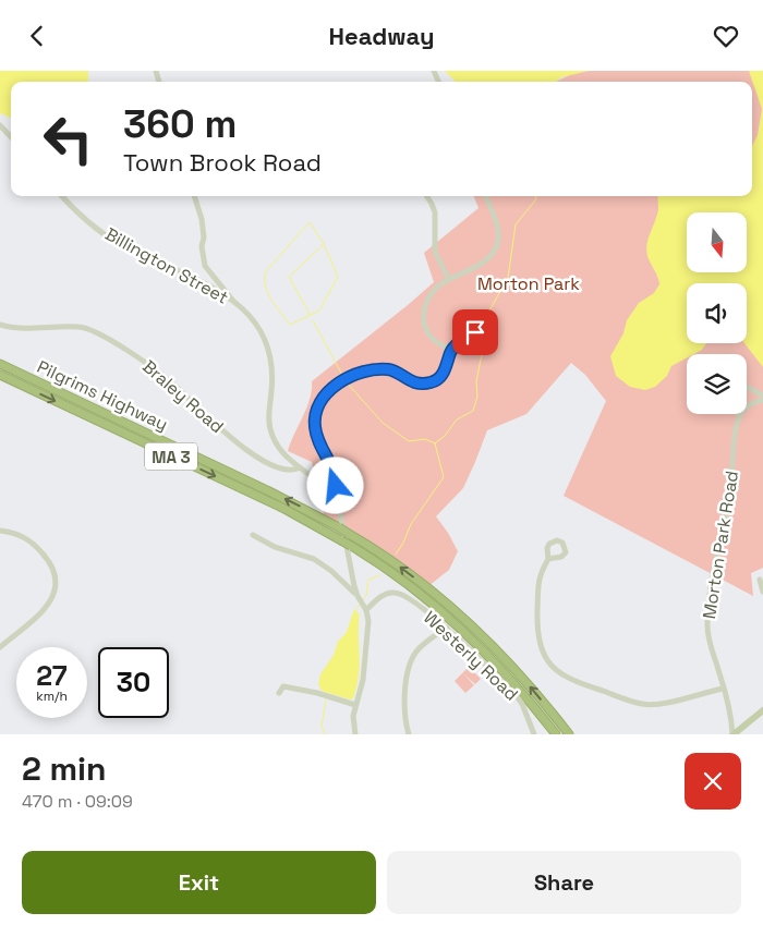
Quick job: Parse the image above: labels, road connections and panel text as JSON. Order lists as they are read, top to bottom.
{
  "streets": {
    "highway": ["Pilgrims Highway", "MA 3"],
    "street": [
      "Billington Street",
      "Braley Road",
      "Morton Park Road",
      "Westerly Road"
    ]
  },
  "crossings": [
    ["Billington Street", "Braley Road"],
    ["Billington Street", "Westerly Road"]
  ],
  "parks": ["Morton Park"],
  "north": "bottom",
  "page": {
    "header": "Headway",
    "turn": ["360 m", "Town Brook Road"],
    "speed": "27 km/h",
    "limit": "30",
    "heading": ["2 min", "470 m · 09:09"],
    "buttons": ["Exit", "Share"]
  }
}
